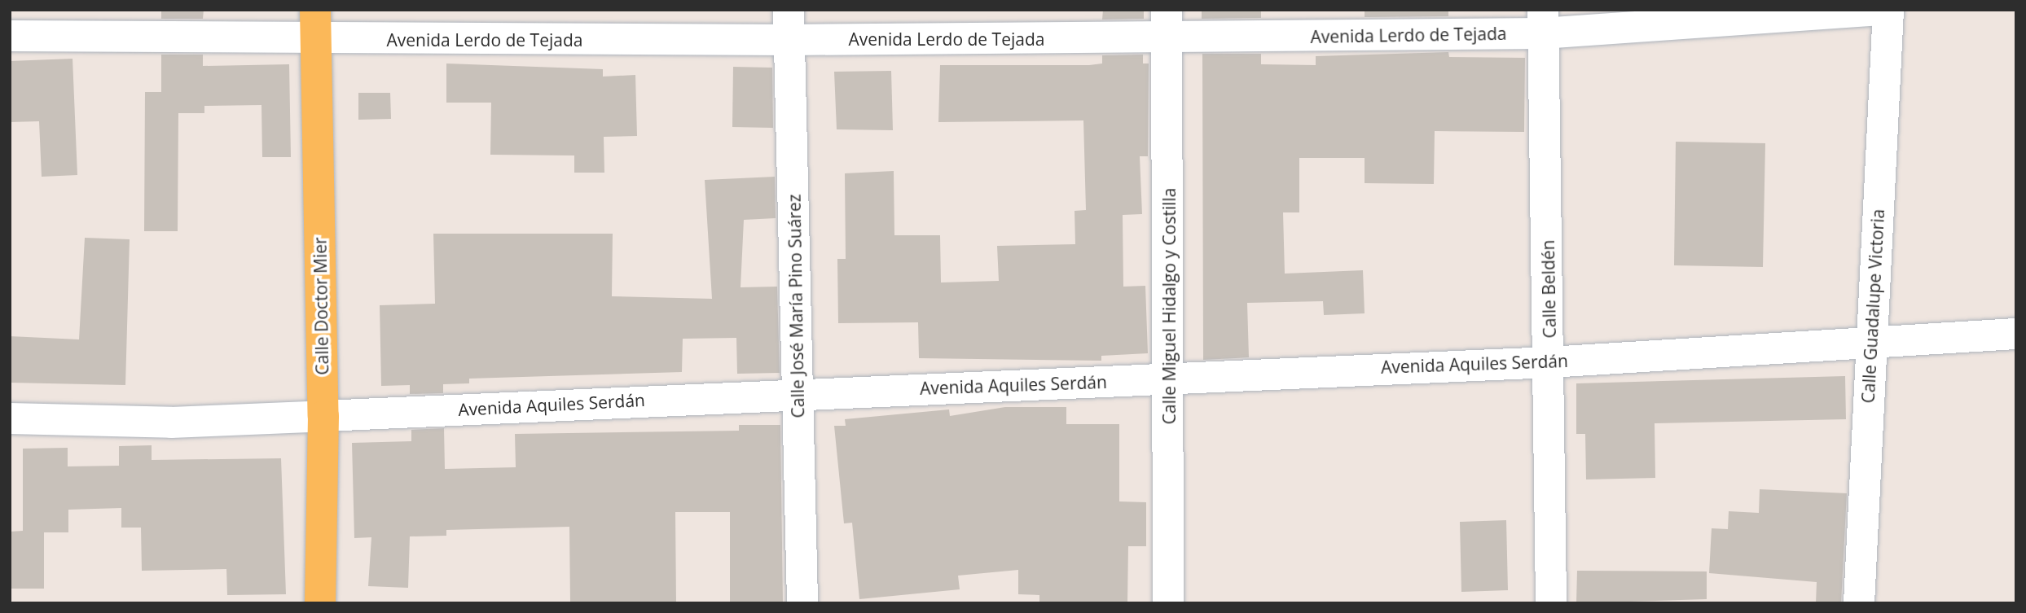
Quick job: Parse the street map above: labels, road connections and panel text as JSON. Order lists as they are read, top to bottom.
{
  "streets": {
    "main road": ["Calle Doctor Mier"],
    "street": [
      "Avenida Lerdo de Tejada",
      "Calle Beldén",
      "Calle José María Pino Suárez",
      "Calle Miguel Hidalgo y Costilla",
      "Calle Guadalupe Victoria",
      "Avenida Aquiles Serdán"
    ]
  },
  "crossings": [
    ["Avenida Lerdo de Tejada", "Calle Beldén"],
    ["Avenida Lerdo de Tejada", "Calle Doctor Mier"],
    ["Avenida Lerdo de Tejada", "Calle José María Pino Suárez"],
    ["Avenida Lerdo de Tejada", "Calle Miguel Hidalgo y Costilla"],
    ["Calle Beldén", "Avenida Aquiles Serdán"],
    ["Calle Doctor Mier", "Avenida Aquiles Serdán"],
    ["Calle José María Pino Suárez", "Avenida Aquiles Serdán"],
    ["Calle Miguel Hidalgo y Costilla", "Avenida Aquiles Serdán"],
    ["Calle Guadalupe Victoria", "Avenida Aquiles Serdán"]
  ]
}
